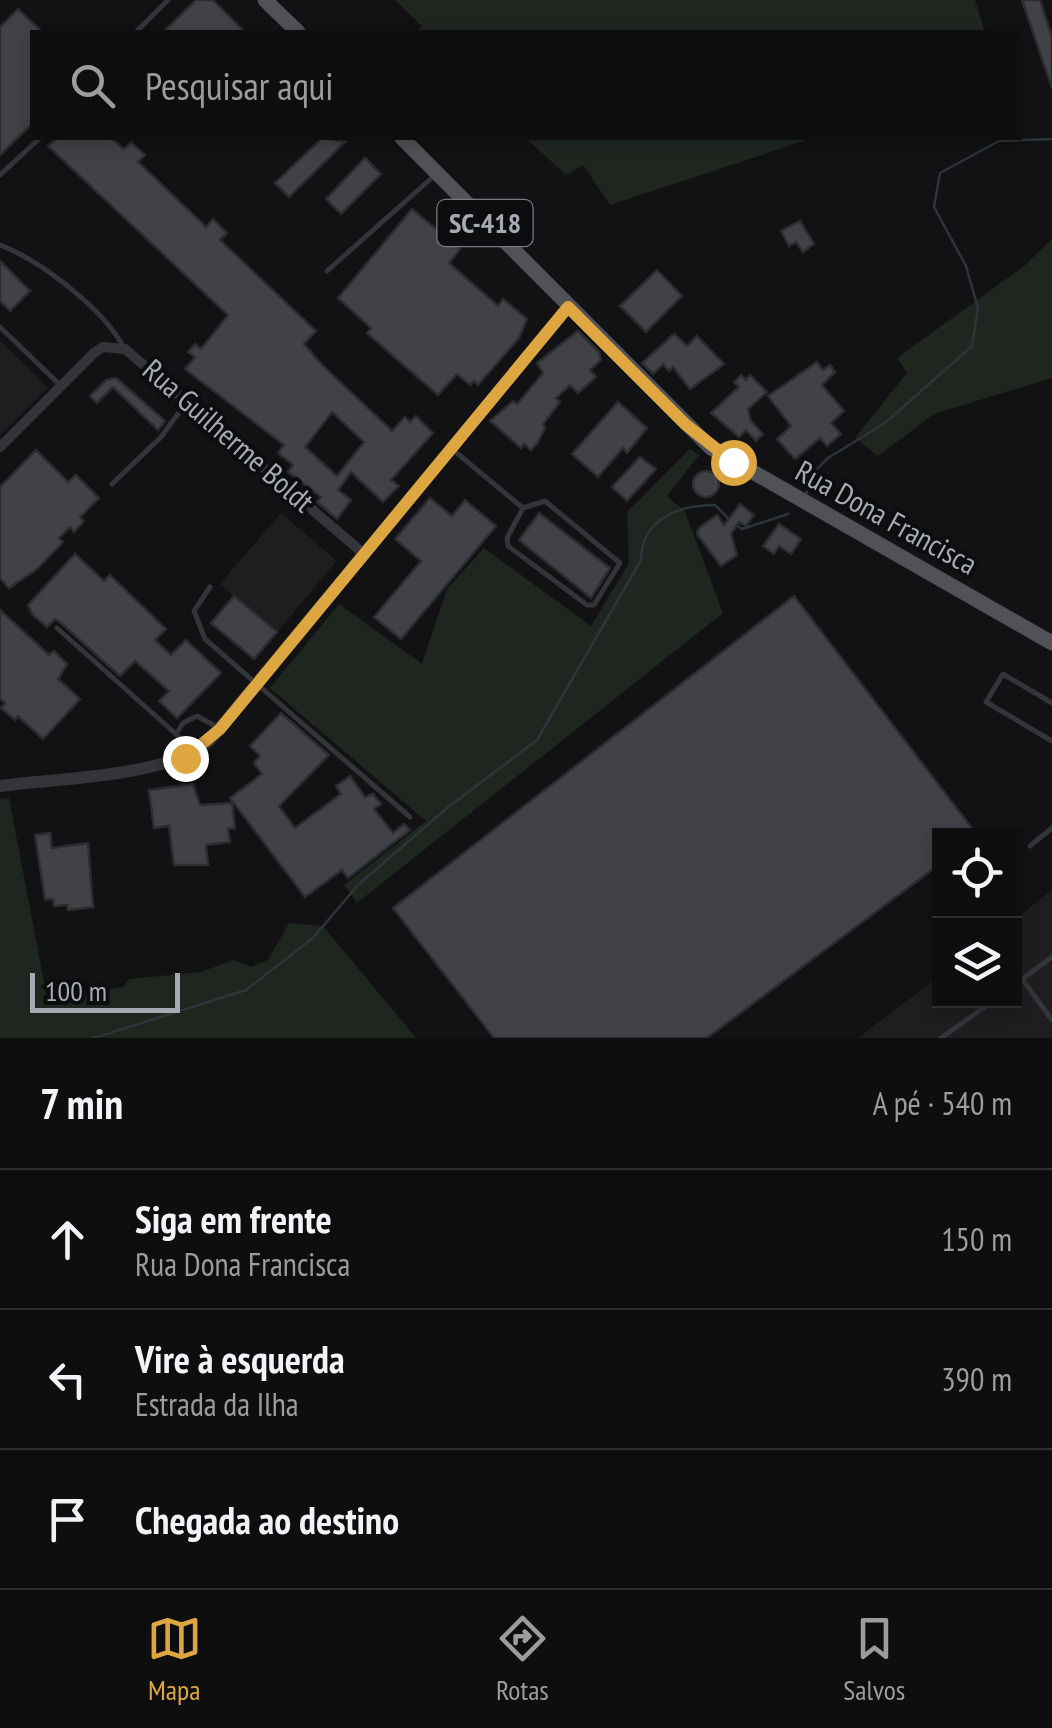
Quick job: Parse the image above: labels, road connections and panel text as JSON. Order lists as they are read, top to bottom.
{
  "streets": {
    "main road": ["SC-418", "Rua Dona Francisca"],
    "street": ["Rua Guilherme Boldt"]
  },
  "scale_bar": "100 m",
  "page": {
    "search": "Pesquisar aqui",
    "scale": "100 m",
    "heading": ["7 min", "A pé · 540 m"],
    "list": [
      ["Siga em frente", "Rua Dona Francisca", "150 m"],
      ["Vire à esquerda", "Estrada da Ilha", "390 m"],
      "Chegada ao destino"
    ],
    "nav": ["Mapa", "Rotas", "Salvos"]
  }
}
